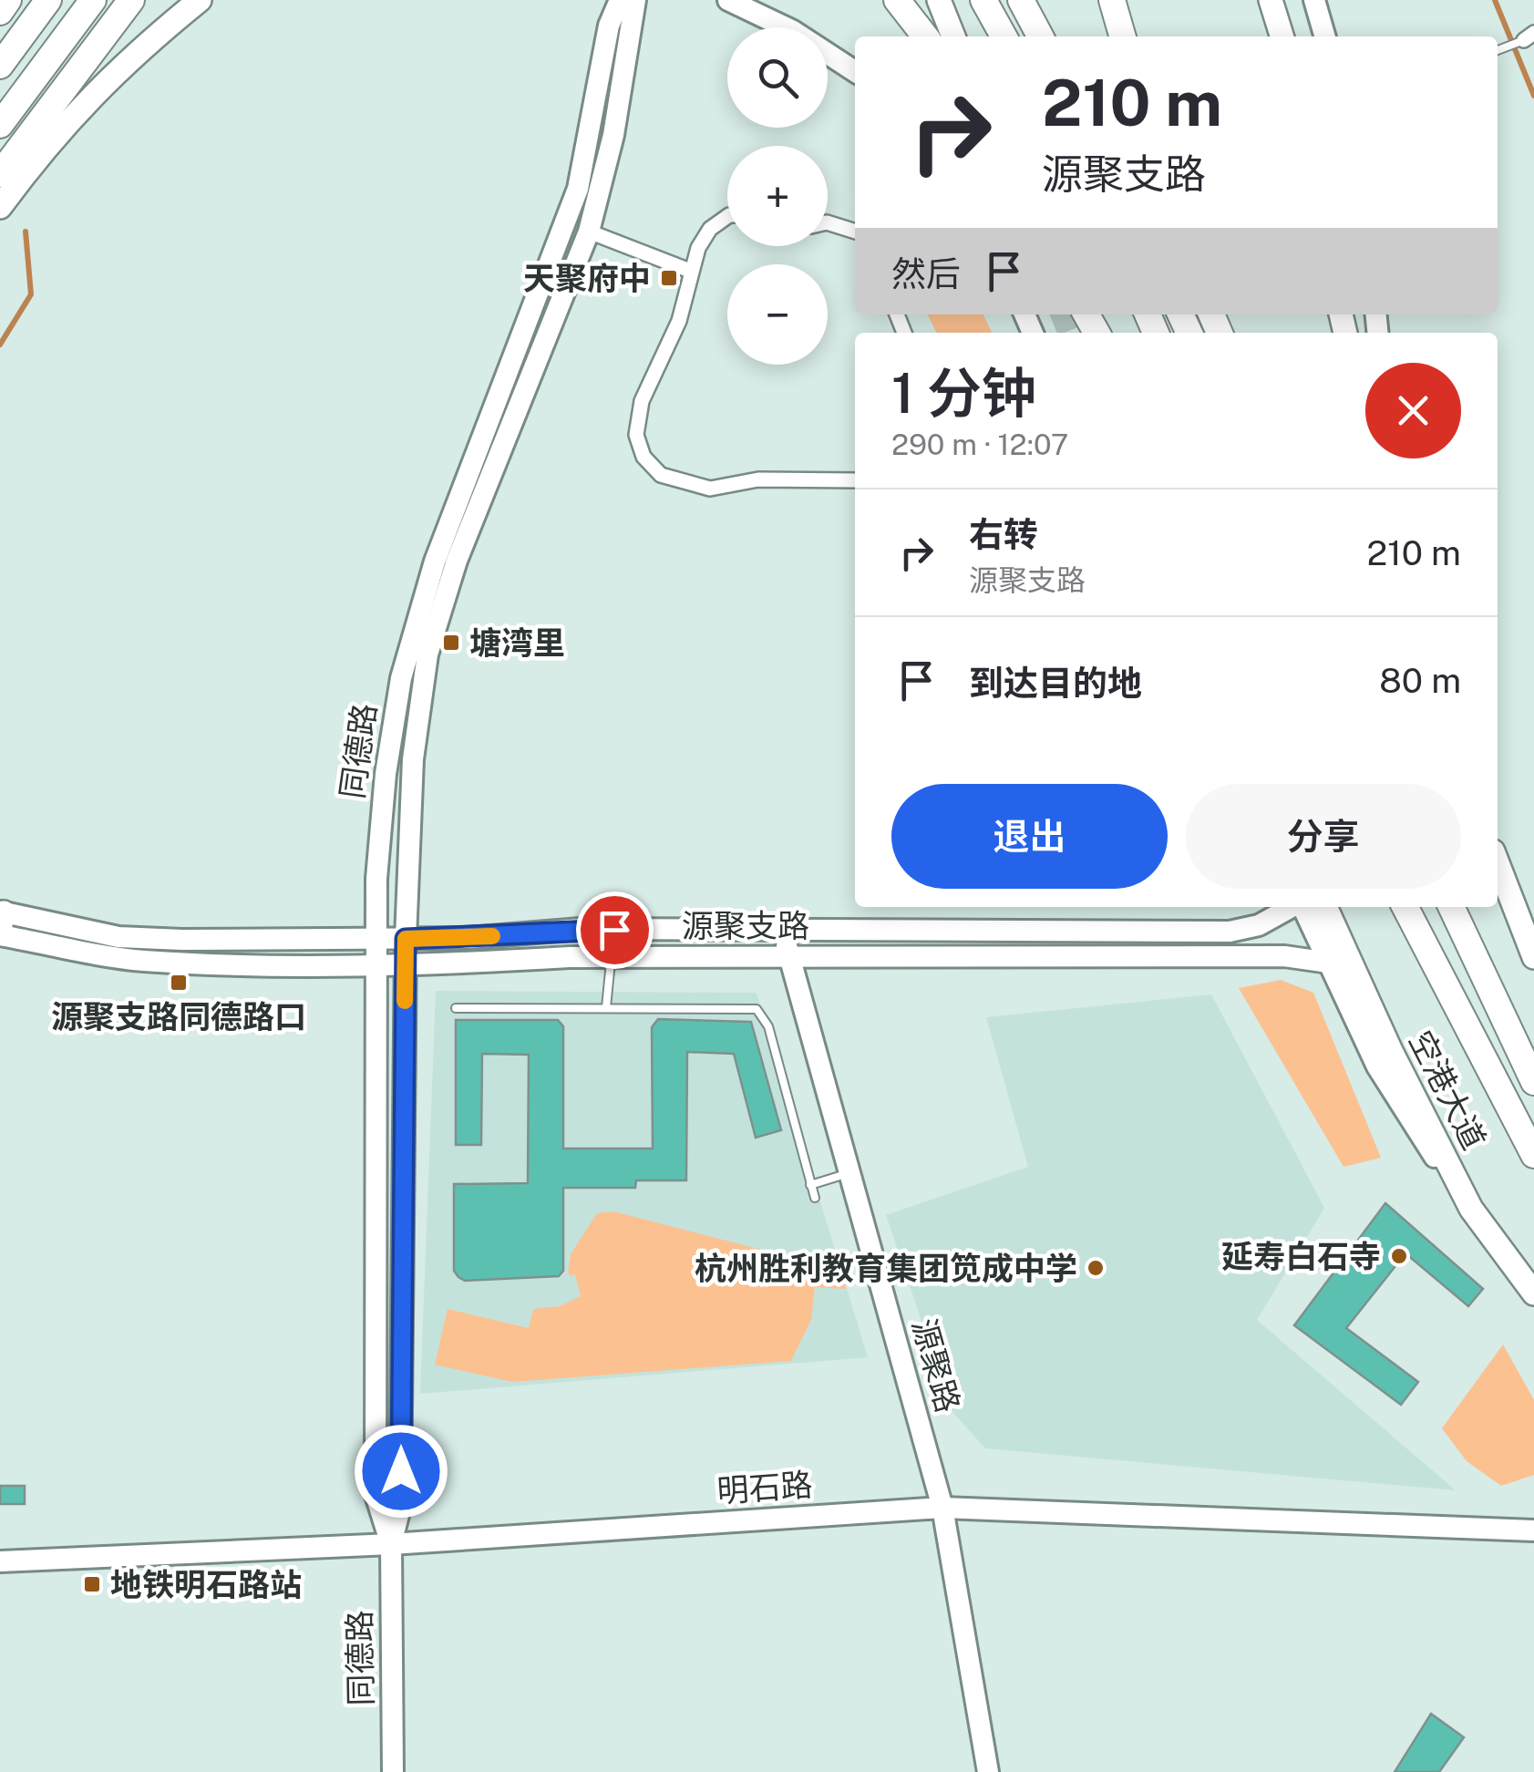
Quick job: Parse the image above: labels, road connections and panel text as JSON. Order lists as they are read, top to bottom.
{
  "streets": {
    "main road": ["空港大道"],
    "street": [
      "同德路",
      "源聚支路",
      "源聚路",
      "明石路"
    ]
  },
  "crossings": [
    ["同德路", "源聚支路"],
    ["同德路", "明石路"],
    ["源聚支路", "源聚路"],
    ["源聚路", "明石路"]
  ],
  "places": {
    "transit": [
      "天聚府中",
      "塘湾里",
      "源聚支路同德路口",
      "地铁明石路站"
    ],
    "other": ["延寿白石寺", "杭州胜利教育集团笕成中学"]
  },
  "page": {
    "map_buttons": ["+", "−"],
    "turn": ["210 m", "源聚支路"],
    "then": "然后",
    "heading": ["1 分钟", "290 m · 12:07"],
    "list": [
      {
        "name": "右转",
        "note": "源聚支路",
        "value": "210 m"
      },
      {
        "name": "到达目的地",
        "value": "80 m"
      }
    ],
    "buttons": ["退出", "分享"]
  }
}
